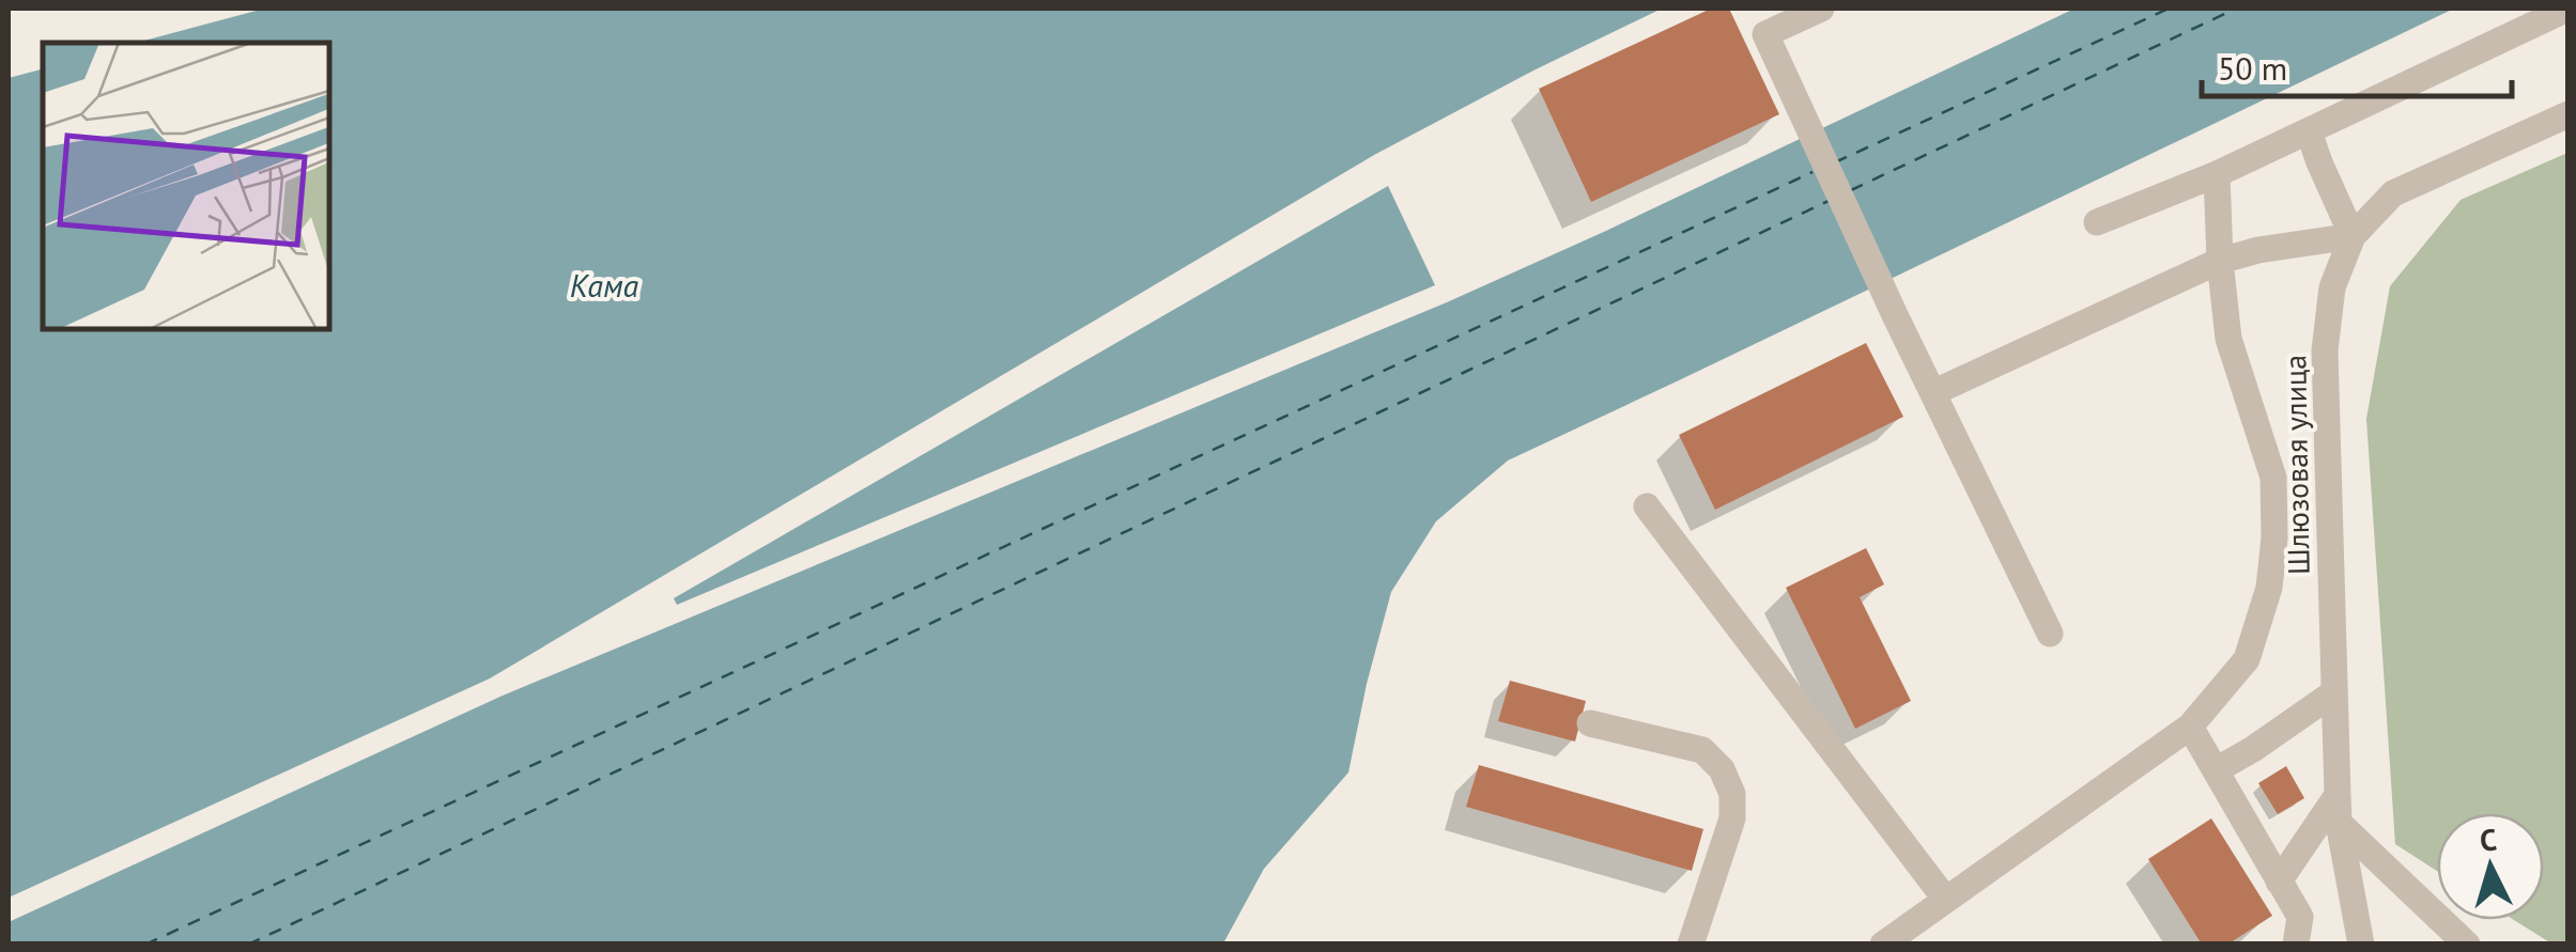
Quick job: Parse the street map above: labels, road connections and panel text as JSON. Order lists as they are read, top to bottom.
{
  "streets": {
    "street": ["Шлюзовая улица"]
  },
  "water": ["Кама"],
  "scale_bar": "50 m",
  "north": "top"
}
